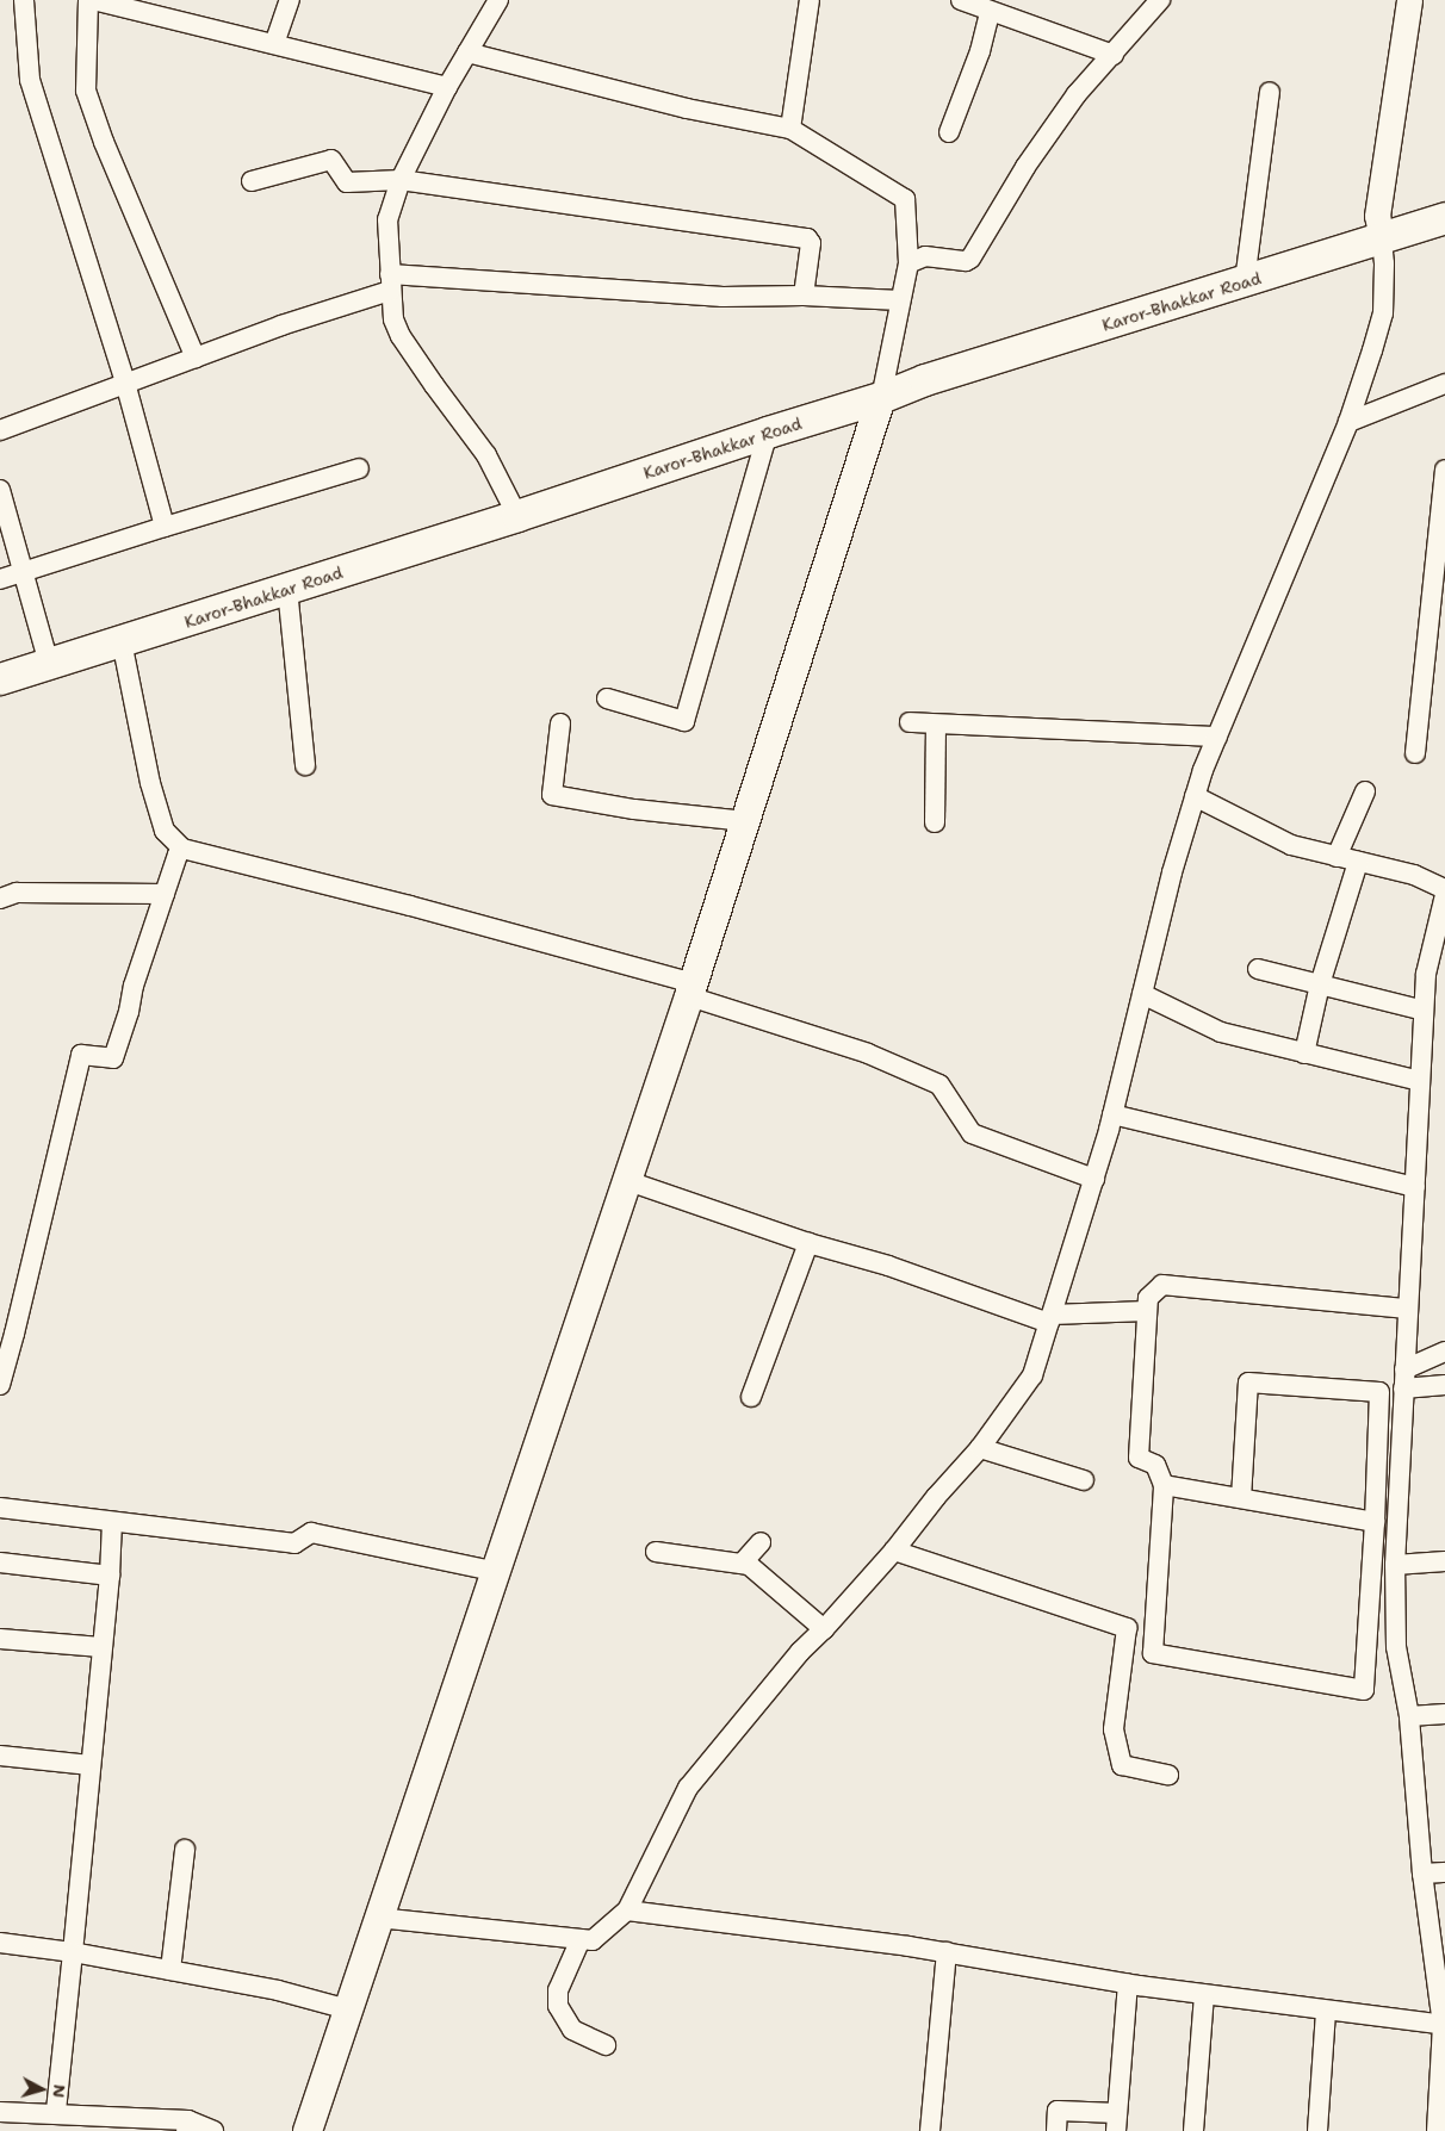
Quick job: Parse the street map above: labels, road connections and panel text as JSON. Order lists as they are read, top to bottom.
{
  "streets": {
    "main road": ["Karor-Bhakkar Road"]
  },
  "north": "right"
}
